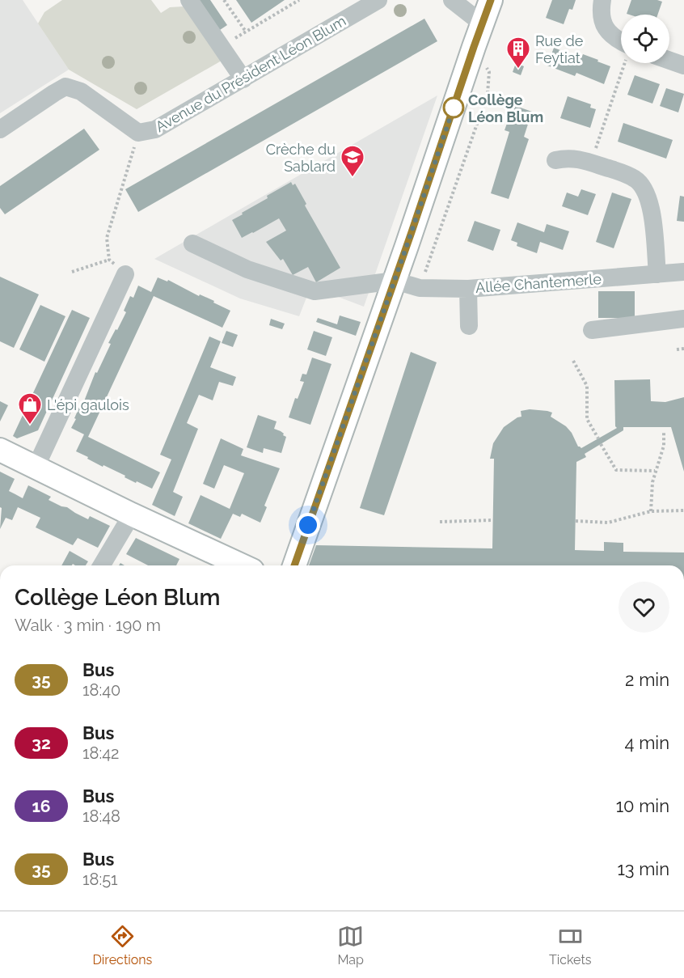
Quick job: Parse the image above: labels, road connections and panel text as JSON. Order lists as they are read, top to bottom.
{
  "streets": {
    "street": ["Avenue du Président Léon Blum", "Allée Chantemerle"]
  },
  "places": {
    "building": ["Rue de Feytiat"],
    "other": ["Collège Léon Blum"],
    "school or university": ["Crèche du Sablard"],
    "shop": ["L'épi gaulois"]
  },
  "lines": ["bus line 35"],
  "page": {
    "heading": ["Collège Léon Blum", "Walk · 3 min · 190 m"],
    "list": [
      {
        "mark": "35",
        "name": "Bus",
        "note": "18:40",
        "value": "2 min"
      },
      {
        "mark": "32",
        "name": "Bus",
        "note": "18:42",
        "value": "4 min"
      },
      {
        "mark": "16",
        "name": "Bus",
        "note": "18:48",
        "value": "10 min"
      },
      {
        "mark": "35",
        "name": "Bus",
        "note": "18:51",
        "value": "13 min"
      }
    ],
    "tabs": ["Directions", "Map", "Tickets"]
  }
}
